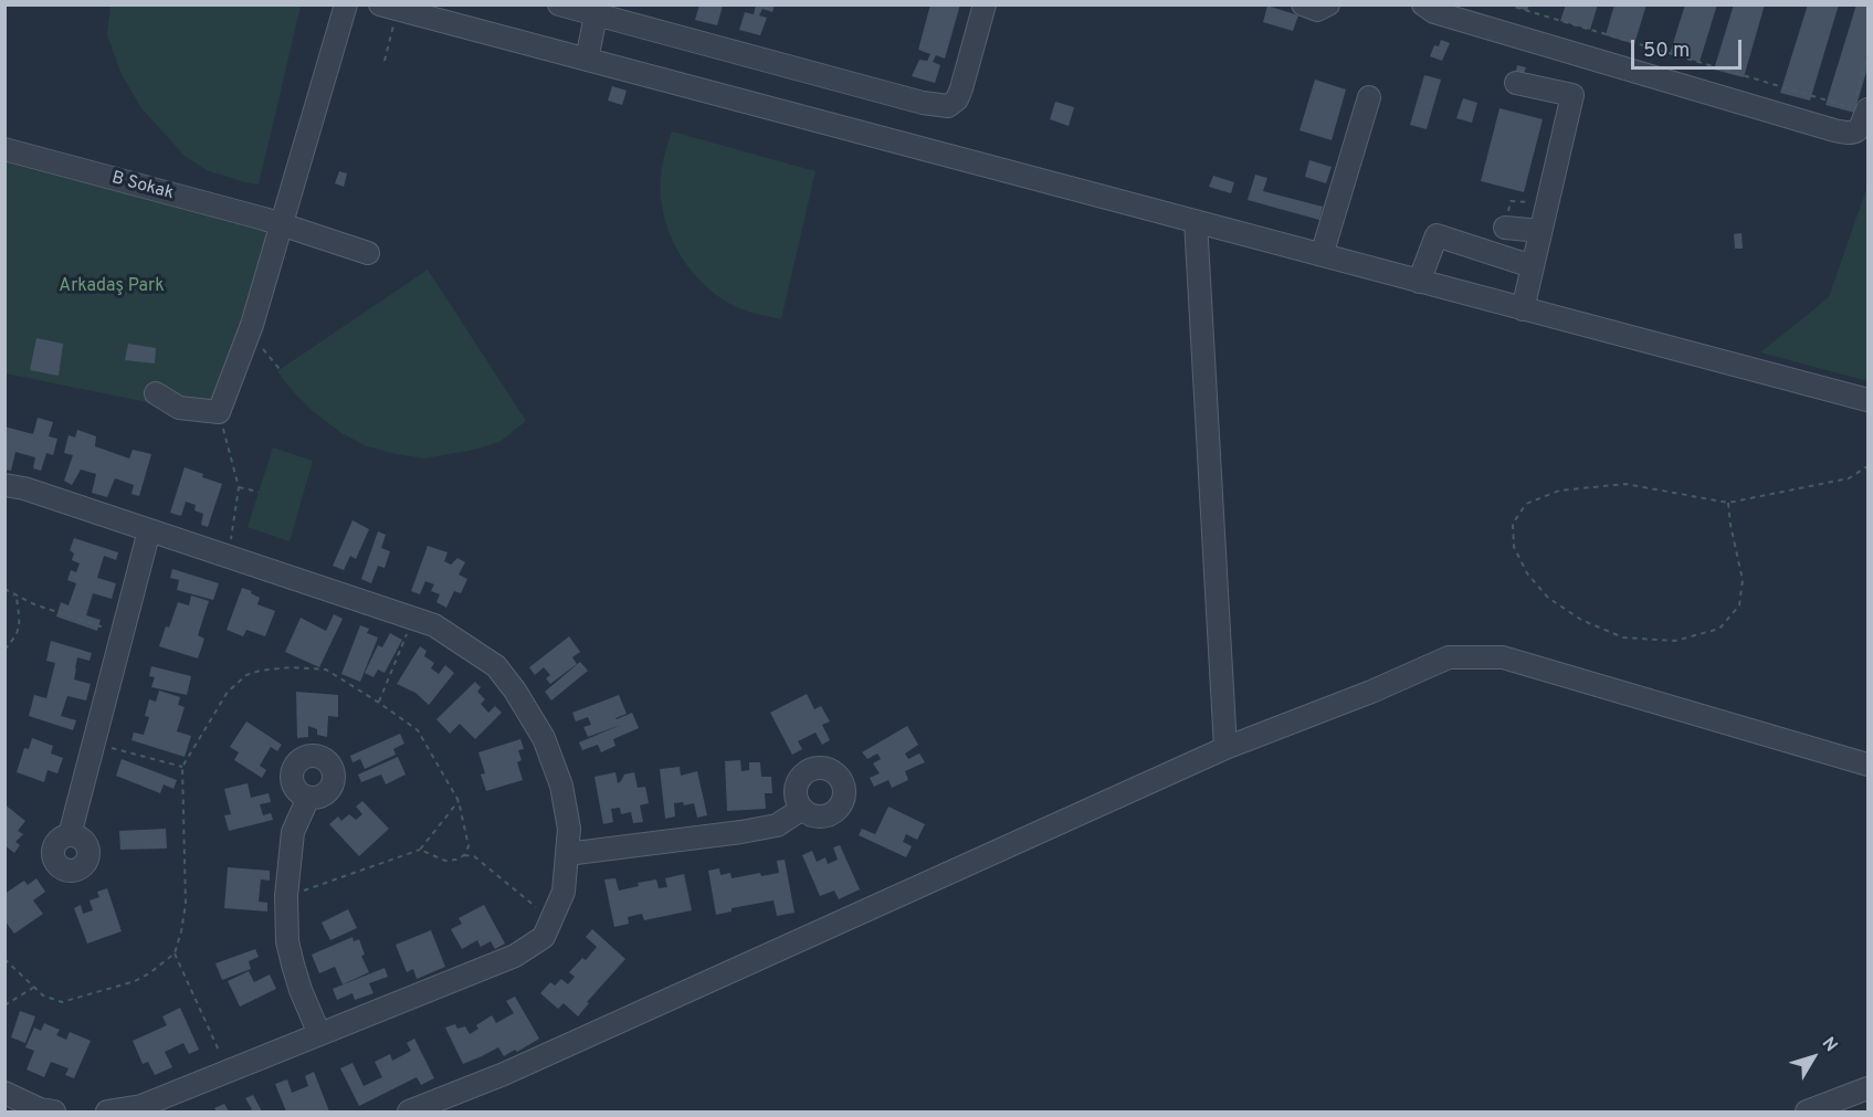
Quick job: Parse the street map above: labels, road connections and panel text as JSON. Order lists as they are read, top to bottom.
{
  "streets": {
    "street": ["B Sokak"]
  },
  "parks": ["Arkadaş Park"],
  "scale_bar": "50 m",
  "north": "top right"
}
